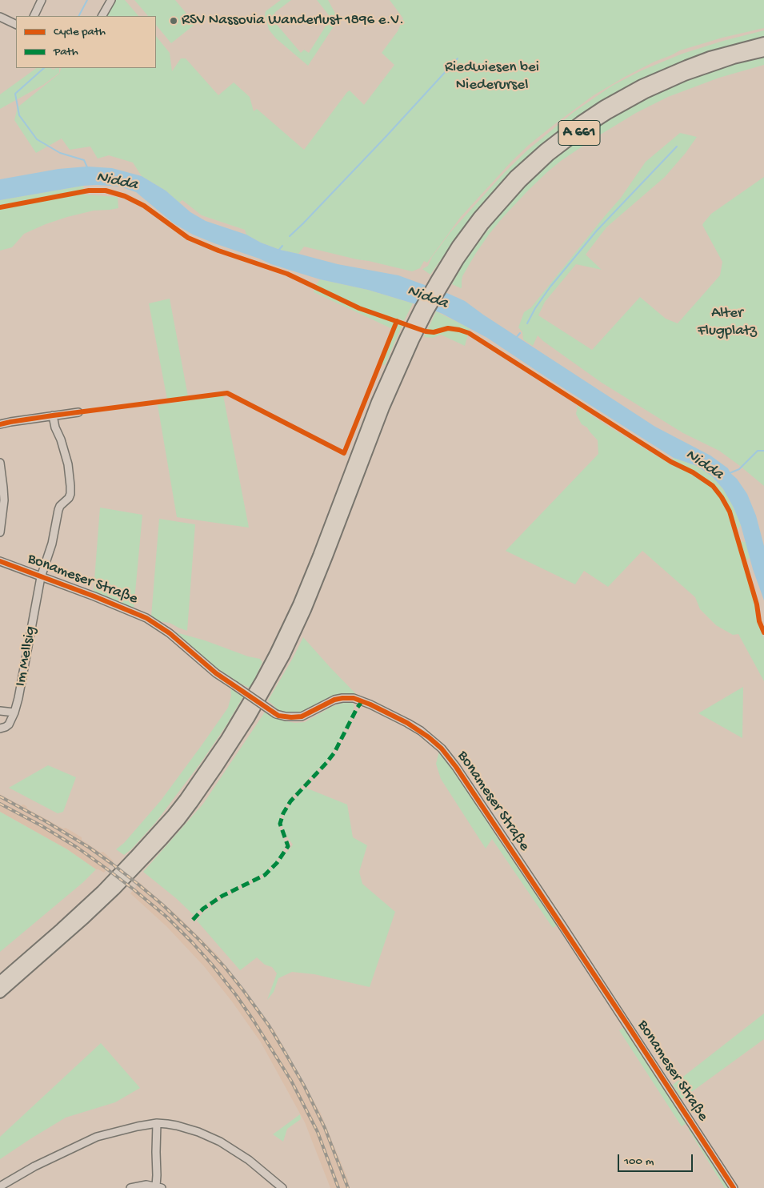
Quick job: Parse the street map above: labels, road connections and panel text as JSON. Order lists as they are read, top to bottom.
{
  "streets": {
    "highway": ["A 661"],
    "street": ["Bonameser Straße", "Im Mellsig"]
  },
  "crossings": [
    ["Bonameser Straße", "Im Mellsig"]
  ],
  "water": ["Nidda"],
  "parks": ["Riedwiesen bei Niederursel", "Alter Flugplatz"],
  "places": ["RSV Nassovia Wanderlust 1896 e.V."],
  "legend": ["Cycle path", "Path"],
  "scale_bar": "100 m"
}
